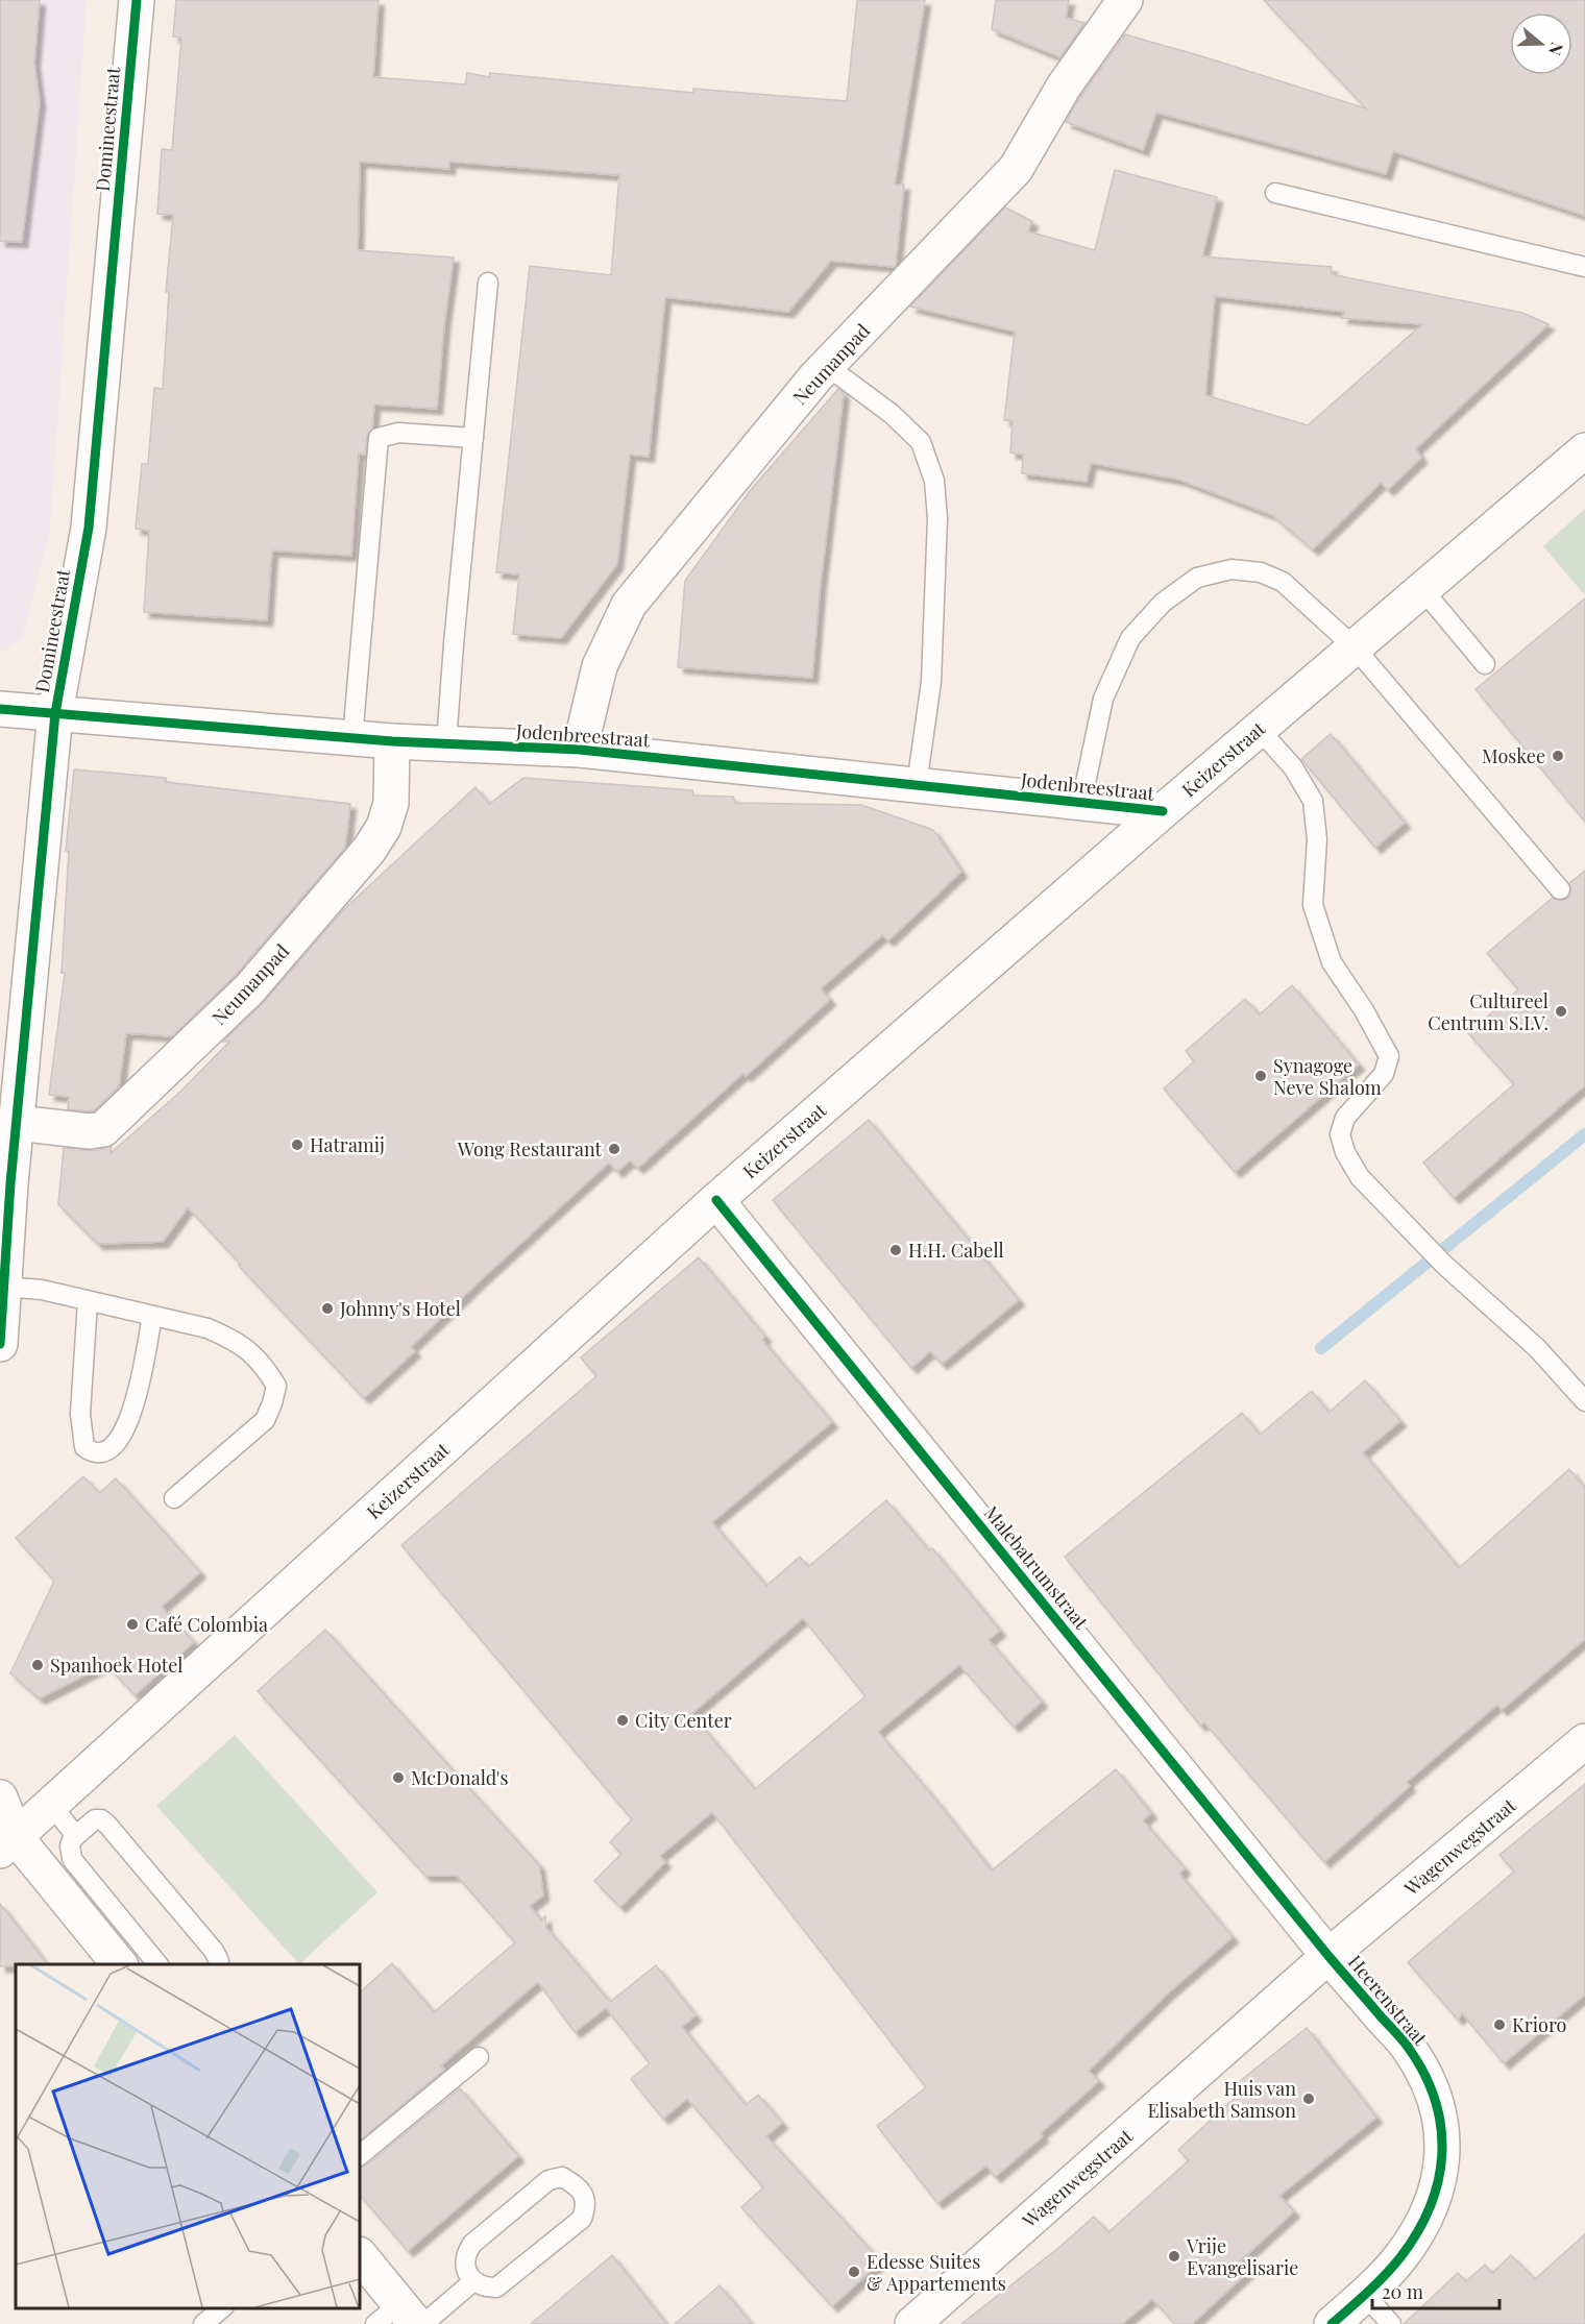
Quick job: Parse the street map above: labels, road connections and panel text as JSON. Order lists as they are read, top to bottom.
{
  "streets": {
    "street": [
      "Domineestraat",
      "Neumanpad",
      "Jodenbreestraat",
      "Keizerstraat",
      "Malebatrumstraat",
      "Wagenwegstraat",
      "Heerenstraat"
    ]
  },
  "crossings": [
    ["Domineestraat", "Neumanpad"],
    ["Domineestraat", "Jodenbreestraat"],
    ["Neumanpad", "Jodenbreestraat"],
    ["Jodenbreestraat", "Keizerstraat"],
    ["Keizerstraat", "Malebatrumstraat"],
    ["Malebatrumstraat", "Wagenwegstraat"],
    ["Malebatrumstraat", "Heerenstraat"],
    ["Wagenwegstraat", "Heerenstraat"]
  ],
  "places": [
    "Moskee",
    "Cultureel Centrum S.I.V.",
    "Synagoge Neve Shalom",
    "Hatramij",
    "Wong Restaurant",
    "H.H. Cabell",
    "Johnny's Hotel",
    "Café Colombia",
    "Spanhoek Hotel",
    "City Center",
    "McDonald's",
    "Krioro",
    "Huis van Elisabeth Samson",
    "Vrije Evangelisarie",
    "Edesse Suites & Appartements"
  ],
  "scale_bar": "20 m",
  "north": "right"
}
